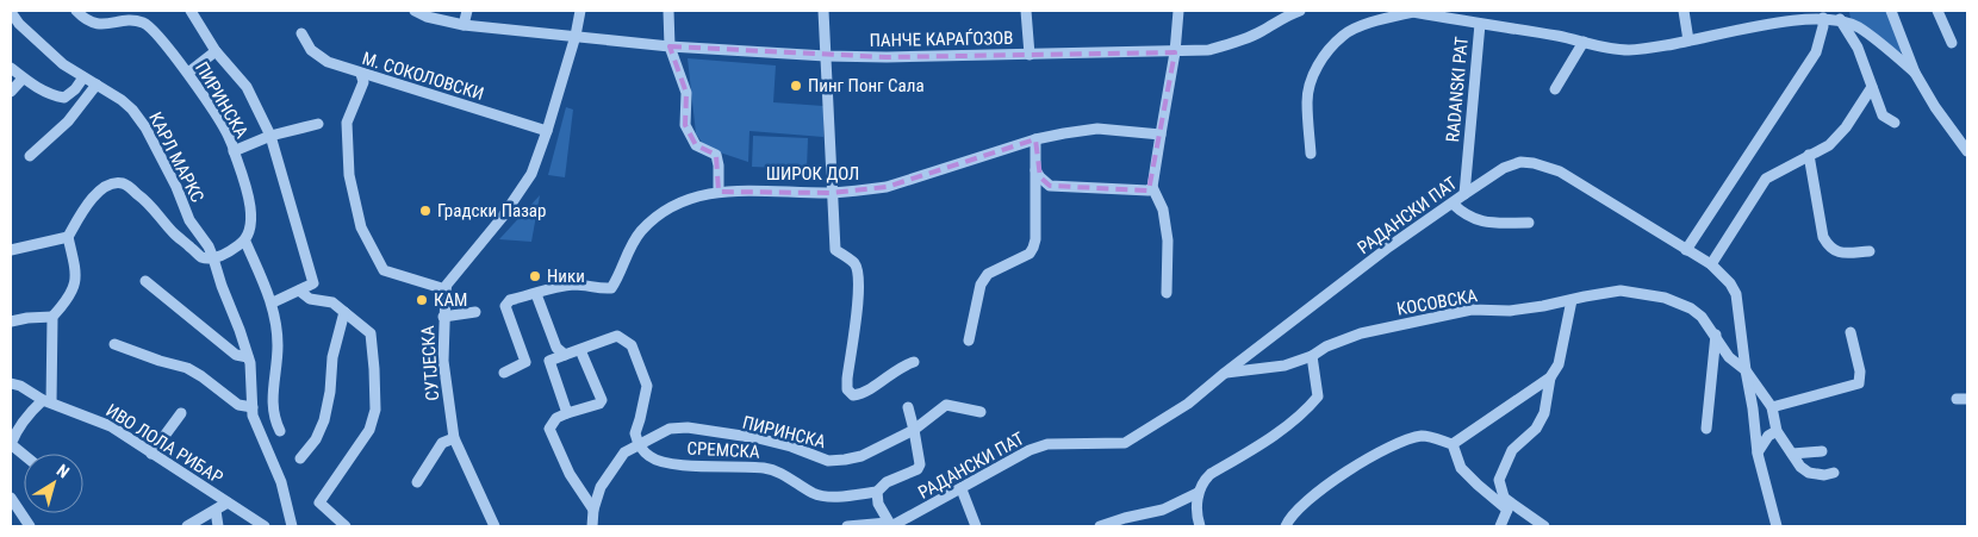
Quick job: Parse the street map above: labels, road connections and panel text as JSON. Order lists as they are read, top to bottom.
{
  "streets": {
    "street": [
      "ПАНЧЕ КАРАЃОЗОВ",
      "М. СОКОЛОВСКИ",
      "RADANSKI PAT",
      "ПИРИНСКА",
      "КАРЛ МАРКС",
      "ШИРОК ДОЛ",
      "РАДАНСКИ ПАТ",
      "КОСОВСКА",
      "СУТЈЕСКА",
      "ИВО ЛОЛА РИБАР",
      "СРЕМСКА"
    ]
  },
  "crossings": [
    ["RADANSKI PAT", "РАДАНСКИ ПАТ"],
    ["ПИРИНСКА", "СРЕМСКА"],
    ["РАДАНСКИ ПАТ", "КОСОВСКА"]
  ],
  "places": [
    "Пинг Понг Сала",
    "Градски Пазар",
    "Ники",
    "КАМ"
  ],
  "north": "top right"
}
